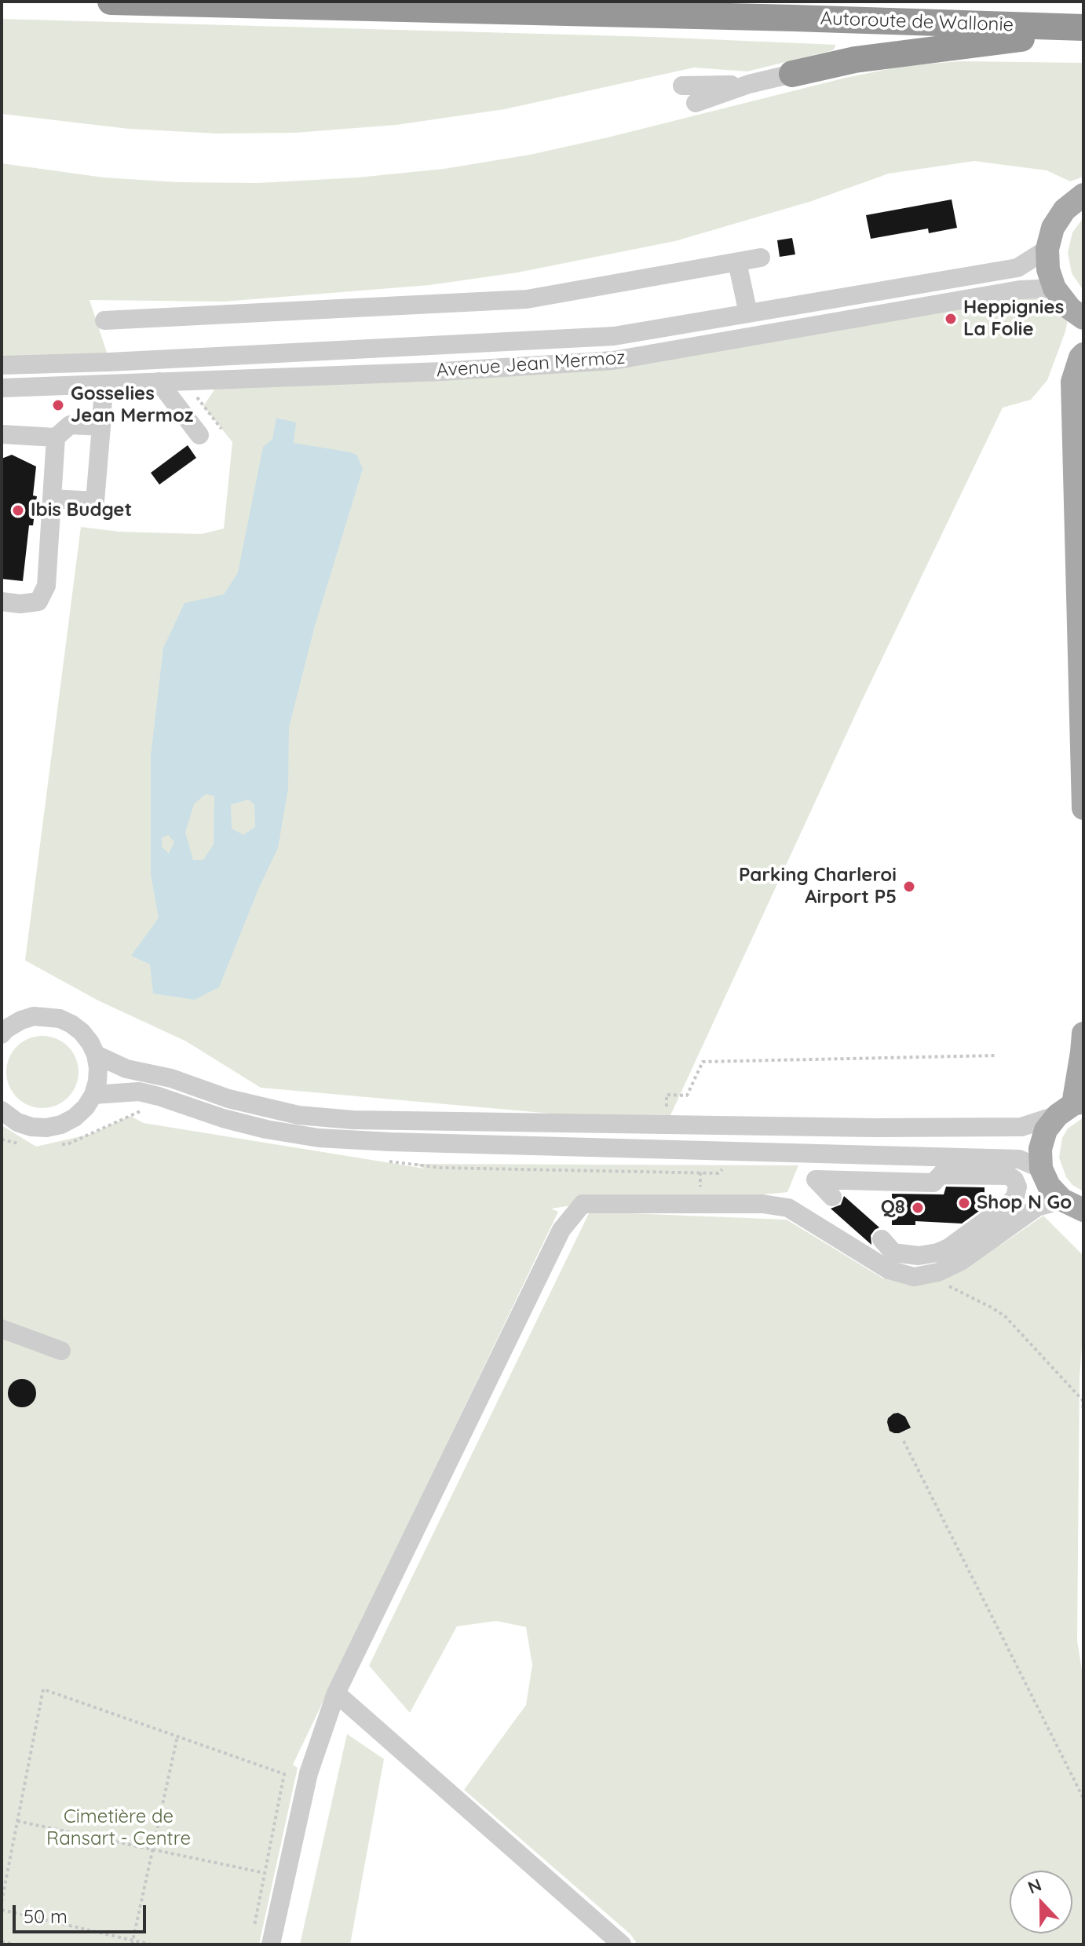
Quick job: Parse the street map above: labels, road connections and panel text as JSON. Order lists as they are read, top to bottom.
{
  "streets": {
    "highway": ["Autoroute de Wallonie"],
    "street": ["Avenue Jean Mermoz"]
  },
  "parks": ["Cimetière de Ransart - Centre"],
  "places": [
    "Heppignies La Folie",
    "Gosselies Jean Mermoz",
    "Ibis Budget",
    "Parking Charleroi Airport P5",
    "Shop N Go",
    "Q8"
  ],
  "scale_bar": "50 m",
  "north": "top"
}
